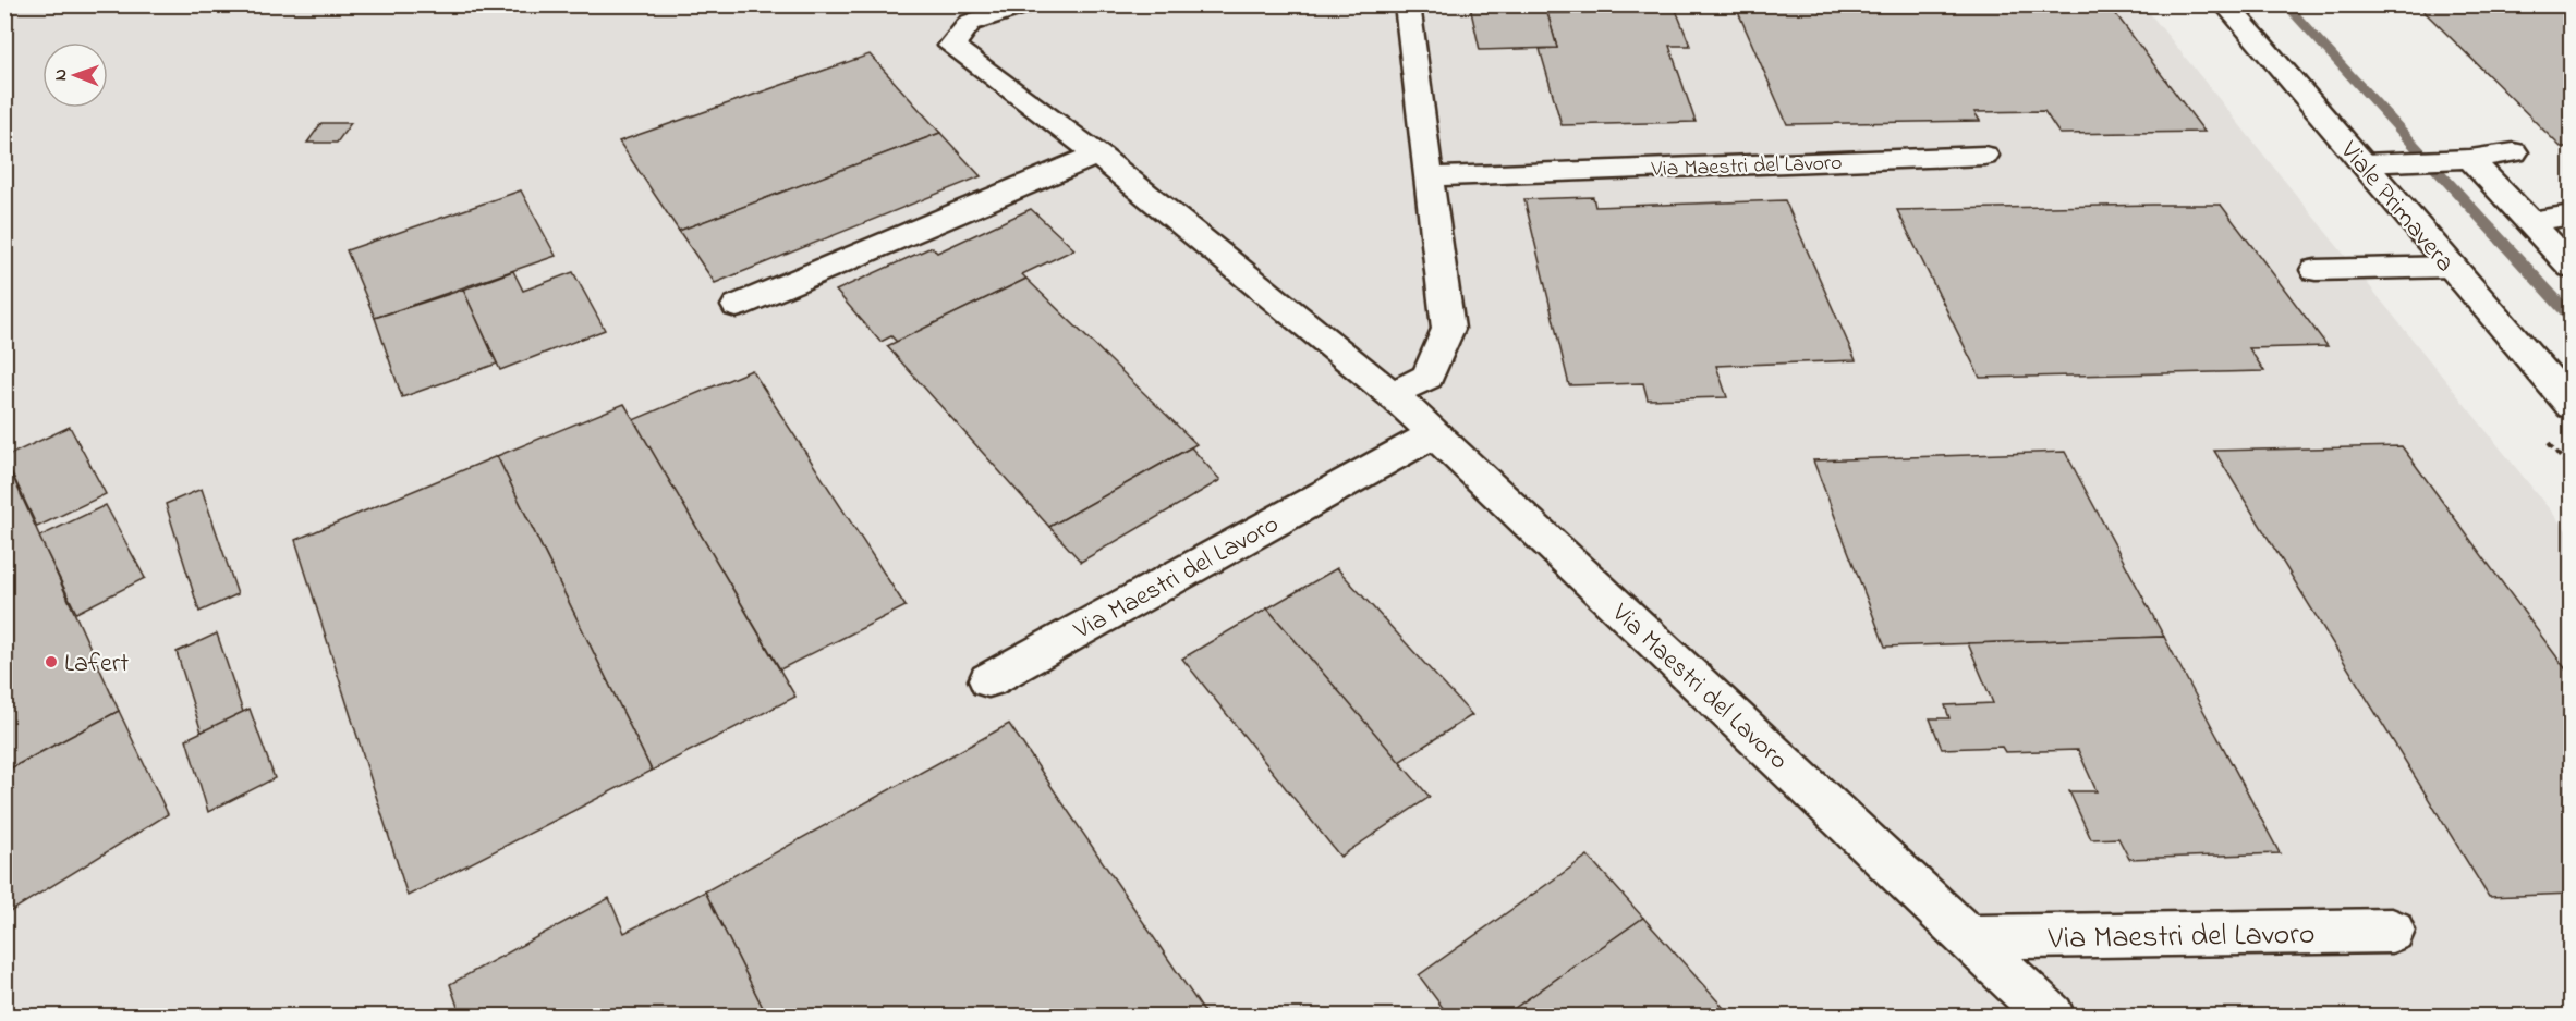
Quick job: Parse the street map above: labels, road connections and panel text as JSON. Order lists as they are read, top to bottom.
{
  "streets": {
    "street": ["Via Maestri del Lavoro", "Viale Primavera"]
  },
  "places": ["Lafert"],
  "north": "left"
}
